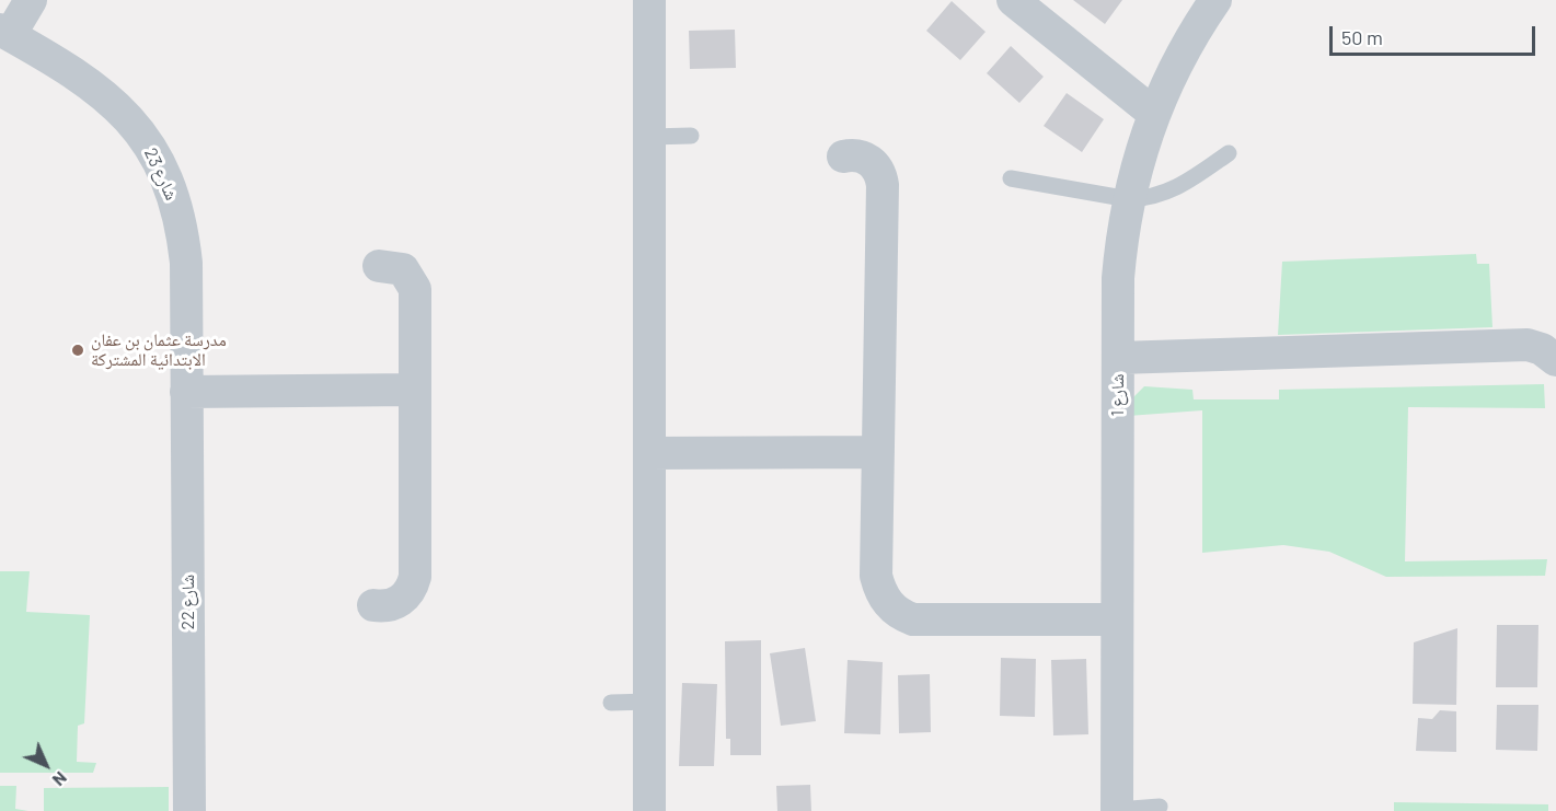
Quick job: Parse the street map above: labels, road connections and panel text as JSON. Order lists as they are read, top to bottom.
{
  "streets": {
    "street": ["شارع 23", "شارع 1", "شارع 22"]
  },
  "crossings": [
    ["شارع 23", "شارع 22"]
  ],
  "places": ["مدرسة عثمان بن عفان الابتدائية المشتركة"],
  "scale_bar": "50 m",
  "north": "bottom right"
}
